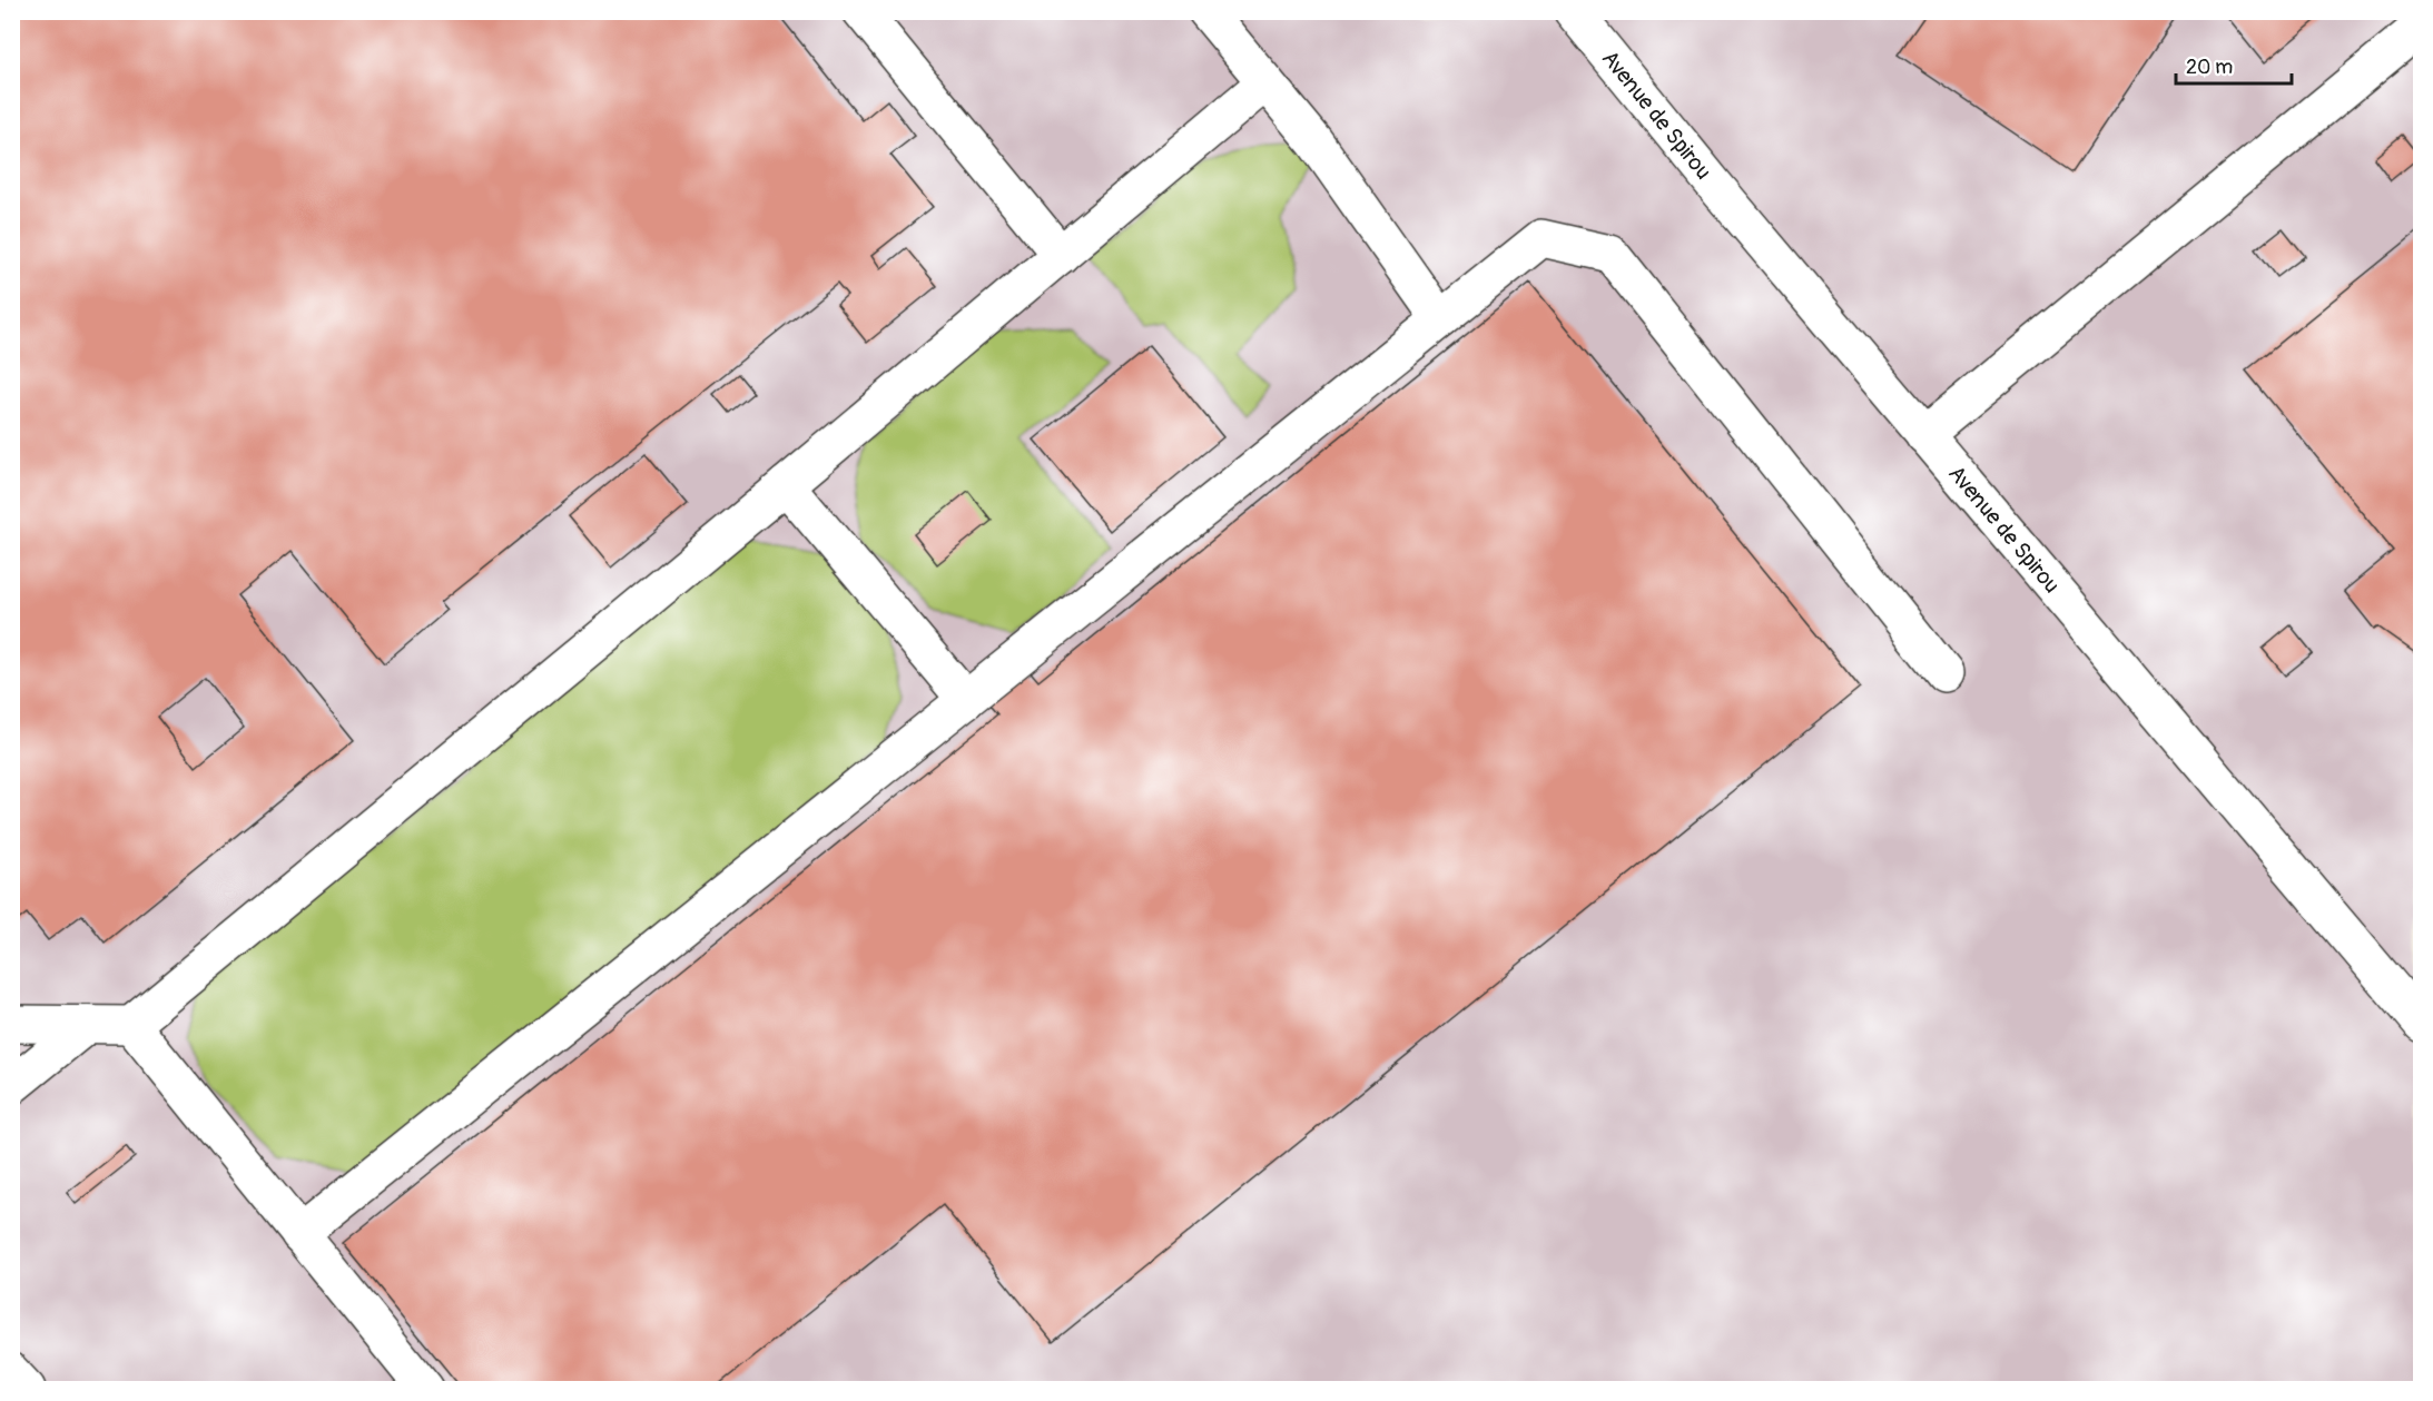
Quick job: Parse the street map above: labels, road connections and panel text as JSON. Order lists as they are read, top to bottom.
{
  "streets": {
    "street": ["Avenue de Spirou"]
  },
  "scale_bar": "20 m"
}
